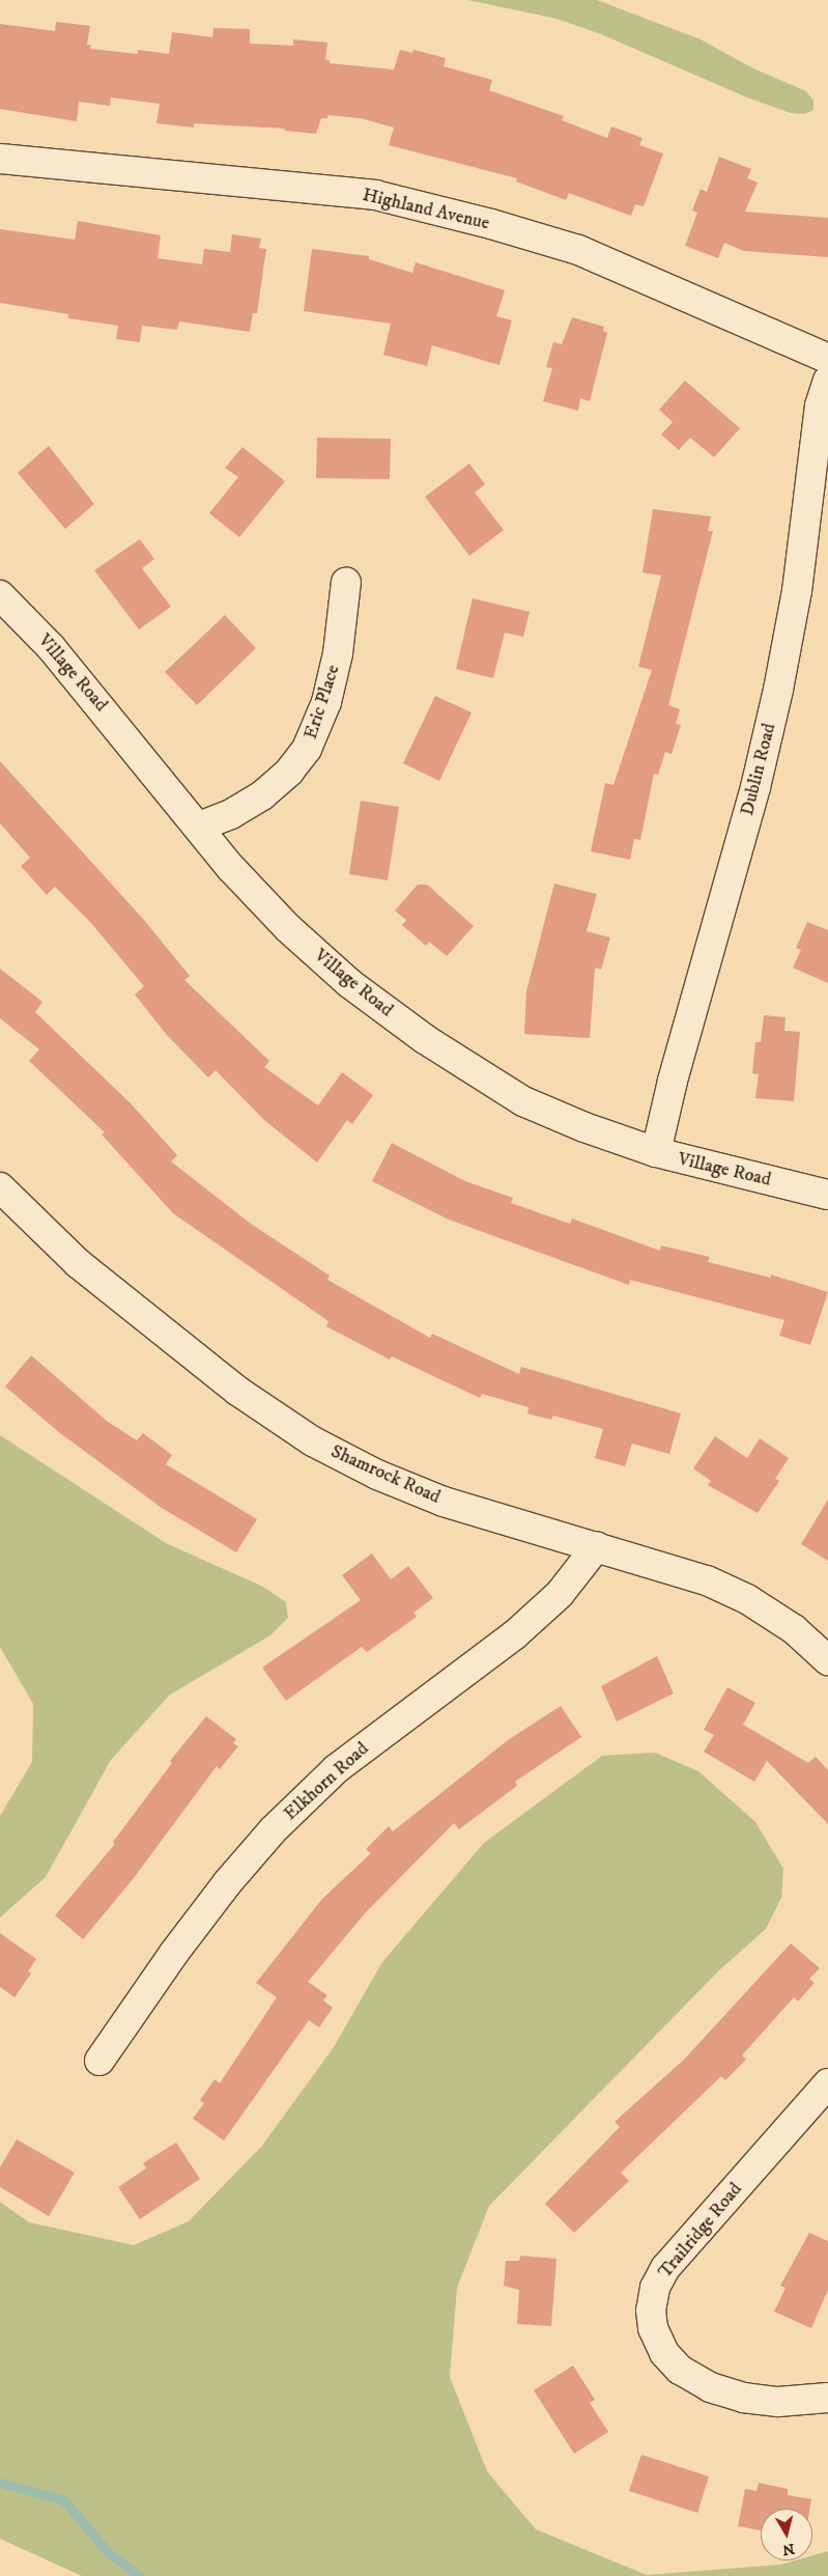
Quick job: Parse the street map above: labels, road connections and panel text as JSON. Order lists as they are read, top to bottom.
{
  "streets": {
    "street": [
      "Highland Avenue",
      "Village Road",
      "Eric Place",
      "Dublin Road",
      "Shamrock Road",
      "Elkhorn Road",
      "Trailridge Road"
    ]
  },
  "crossings": [
    ["Village Road", "Eric Place"],
    ["Village Road", "Dublin Road"],
    ["Shamrock Road", "Elkhorn Road"]
  ],
  "north": "bottom"
}
